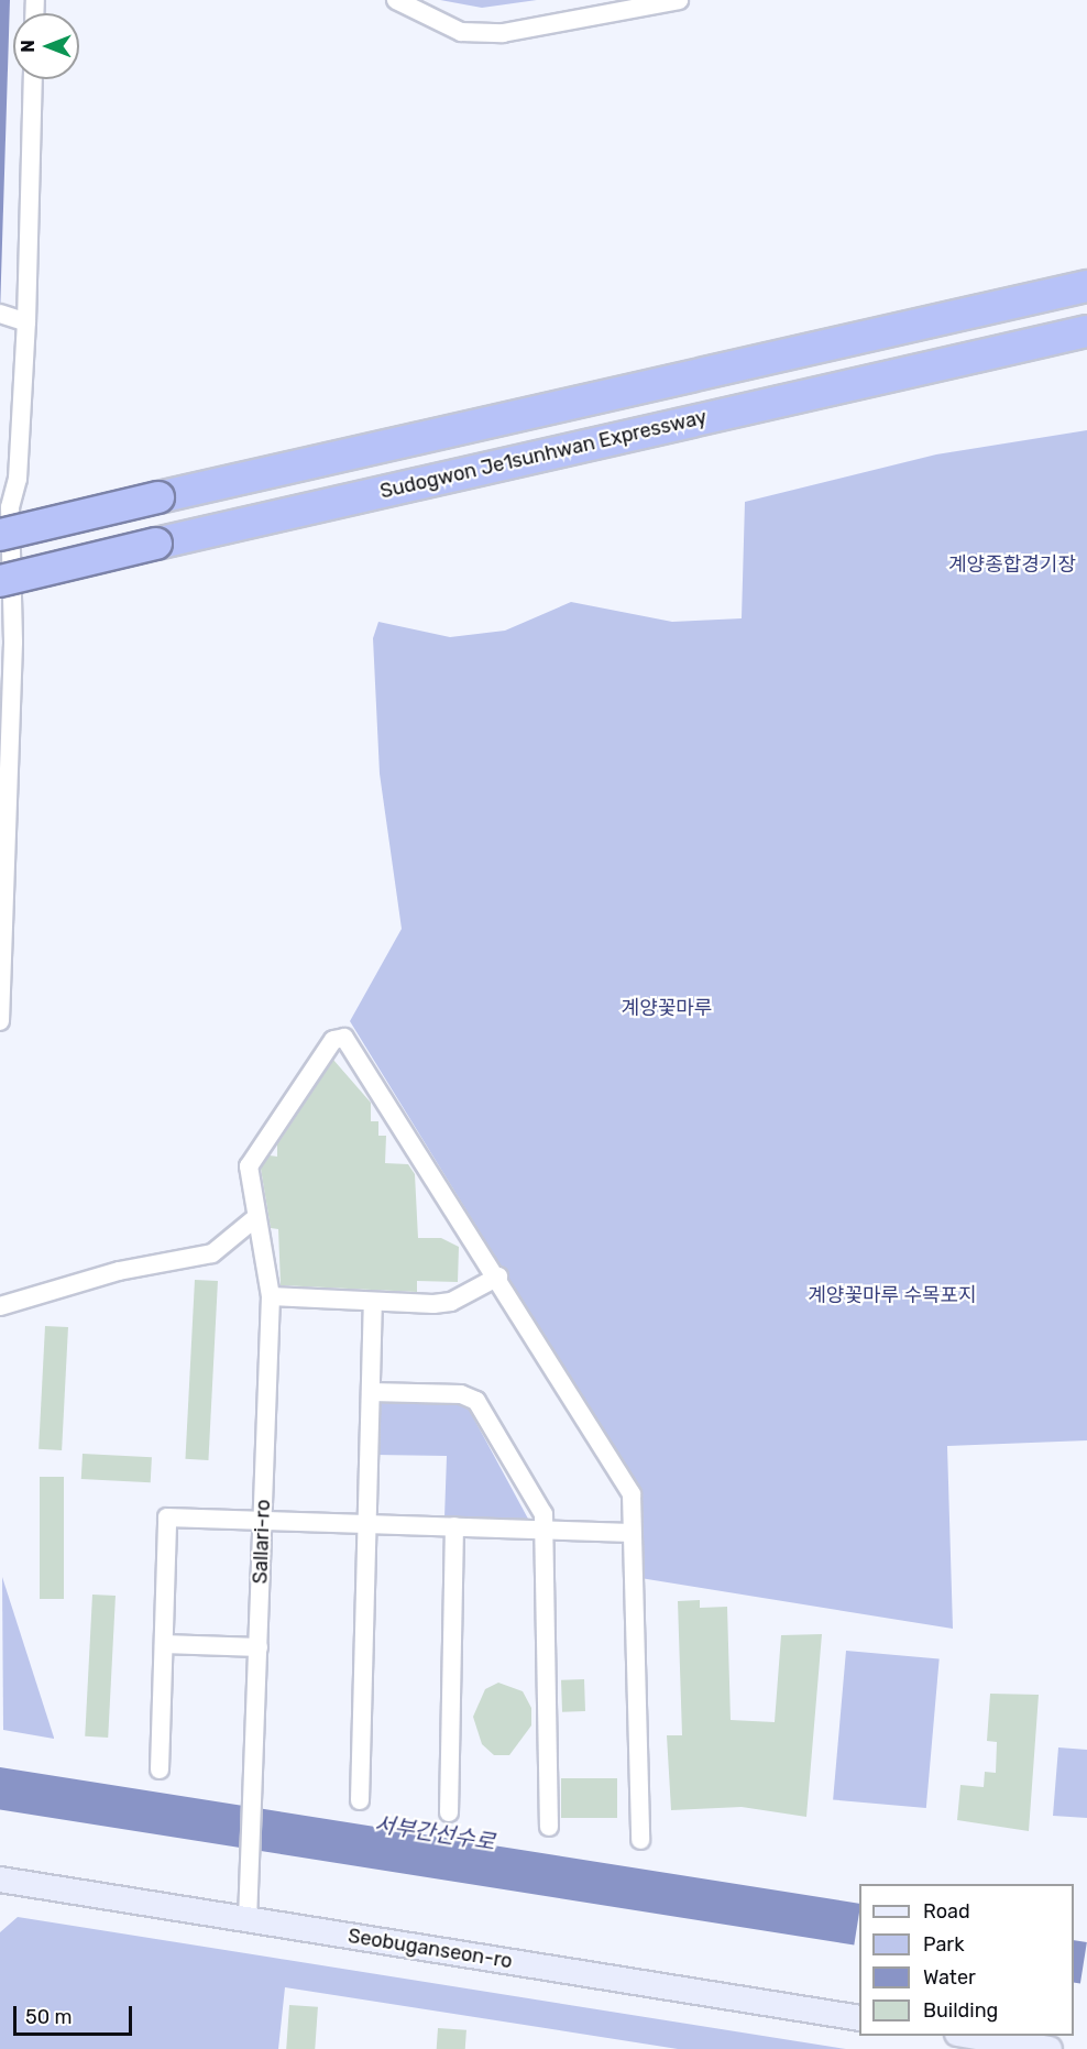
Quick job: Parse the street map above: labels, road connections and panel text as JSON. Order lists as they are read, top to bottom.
{
  "streets": {
    "highway": ["Sudogwon Je1sunhwan Expressway"],
    "main road": ["Seobuganseon-ro"],
    "street": ["Sallari-ro"]
  },
  "crossings": [
    ["Sallari-ro", "Seobuganseon-ro"]
  ],
  "water": ["서부간선수로"],
  "parks": ["계양종합경기장", "계양꽃마루", "계양꽃마루 수목포지"],
  "legend": [
    "Road",
    "Park",
    "Water",
    "Building"
  ],
  "scale_bar": "50 m",
  "north": "left"
}
